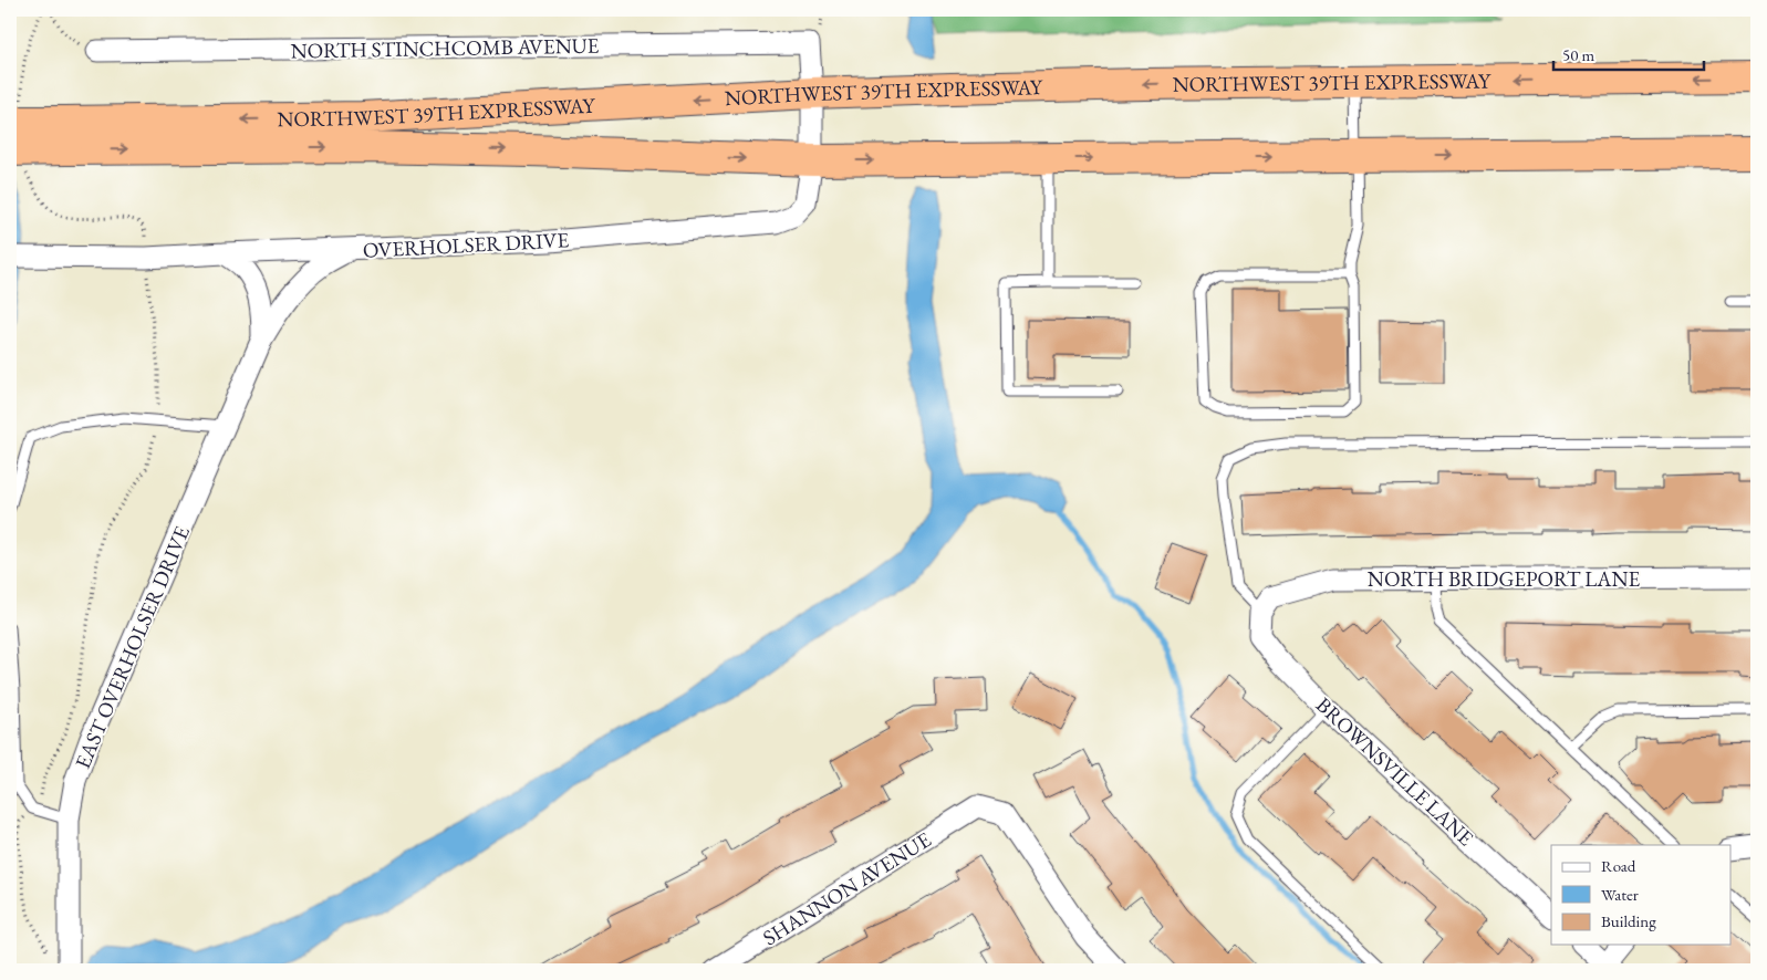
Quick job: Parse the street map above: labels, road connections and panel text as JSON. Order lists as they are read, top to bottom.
{
  "streets": {
    "highway": ["NORTHWEST 39TH EXPRESSWAY"],
    "street": [
      "NORTH STINCHCOMB AVENUE",
      "OVERHOLSER DRIVE",
      "NORTH BRIDGEPORT LANE",
      "EAST OVERHOLSER DRIVE",
      "BROWNSVILLE LANE",
      "SHANNON AVENUE"
    ]
  },
  "crossings": [
    ["NORTH STINCHCOMB AVENUE", "NORTHWEST 39TH EXPRESSWAY"],
    ["NORTH STINCHCOMB AVENUE", "OVERHOLSER DRIVE"],
    ["NORTHWEST 39TH EXPRESSWAY", "OVERHOLSER DRIVE"],
    ["OVERHOLSER DRIVE", "EAST OVERHOLSER DRIVE"],
    ["NORTH BRIDGEPORT LANE", "BROWNSVILLE LANE"]
  ],
  "legend": ["Road", "Water", "Building"],
  "scale_bar": "50 m"
}
